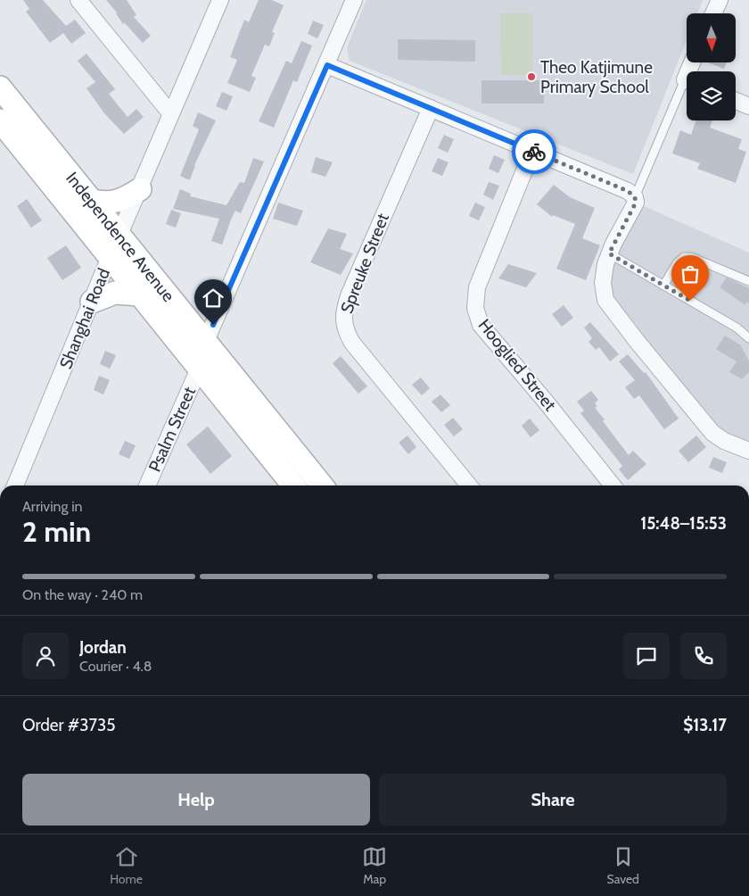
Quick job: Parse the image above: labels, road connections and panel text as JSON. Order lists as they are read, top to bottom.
{
  "streets": {
    "main road": ["Independence Avenue"],
    "street": [
      "Spreuke Street",
      "Shanghai Road",
      "Hooglied Street",
      "Psalm Street"
    ]
  },
  "crossings": [
    ["Independence Avenue", "Shanghai Road"],
    ["Independence Avenue", "Psalm Street"]
  ],
  "places": ["Theo Katjimune Primary School"],
  "north": "bottom",
  "page": {
    "heading": ["2 min", "Arriving in", "15:48–15:53"],
    "panel": [
      "Jordan",
      "Courier · 4.8",
      "Order #3735",
      "$13.17"
    ],
    "bar": "On the way · 240 m",
    "buttons": ["Help", "Share"],
    "tabs": ["Home", "Map", "Saved"]
  }
}
